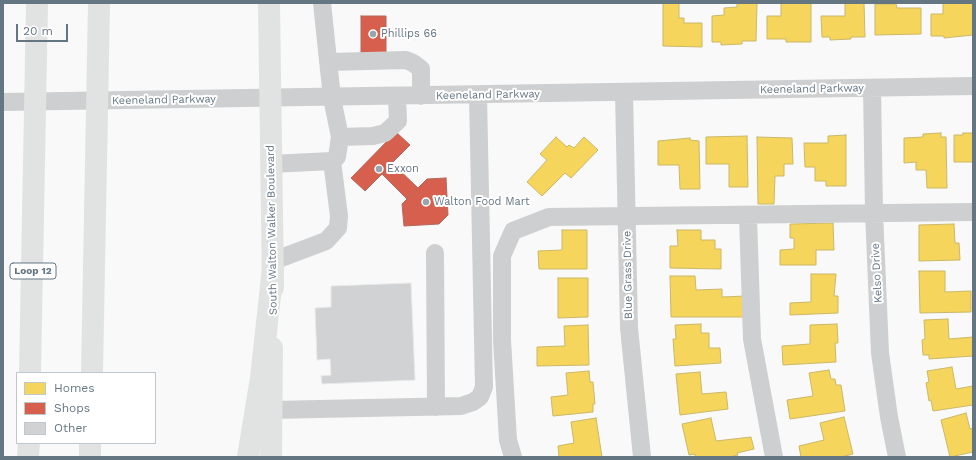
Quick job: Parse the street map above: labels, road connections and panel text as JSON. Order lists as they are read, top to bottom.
{
  "streets": {
    "main road": ["South Walton Walker Boulevard", "Loop 12"],
    "street": ["Keeneland Parkway", "Kelso Drive", "Blue Grass Drive"]
  },
  "crossings": [
    ["Keeneland Parkway", "South Walton Walker Boulevard"],
    ["Keeneland Parkway", "Kelso Drive"],
    ["Keeneland Parkway", "Blue Grass Drive"]
  ],
  "places": ["Phillips 66", "Exxon", "Walton Food Mart"],
  "legend": ["Homes", "Shops", "Other"],
  "scale_bar": "20 m"
}
